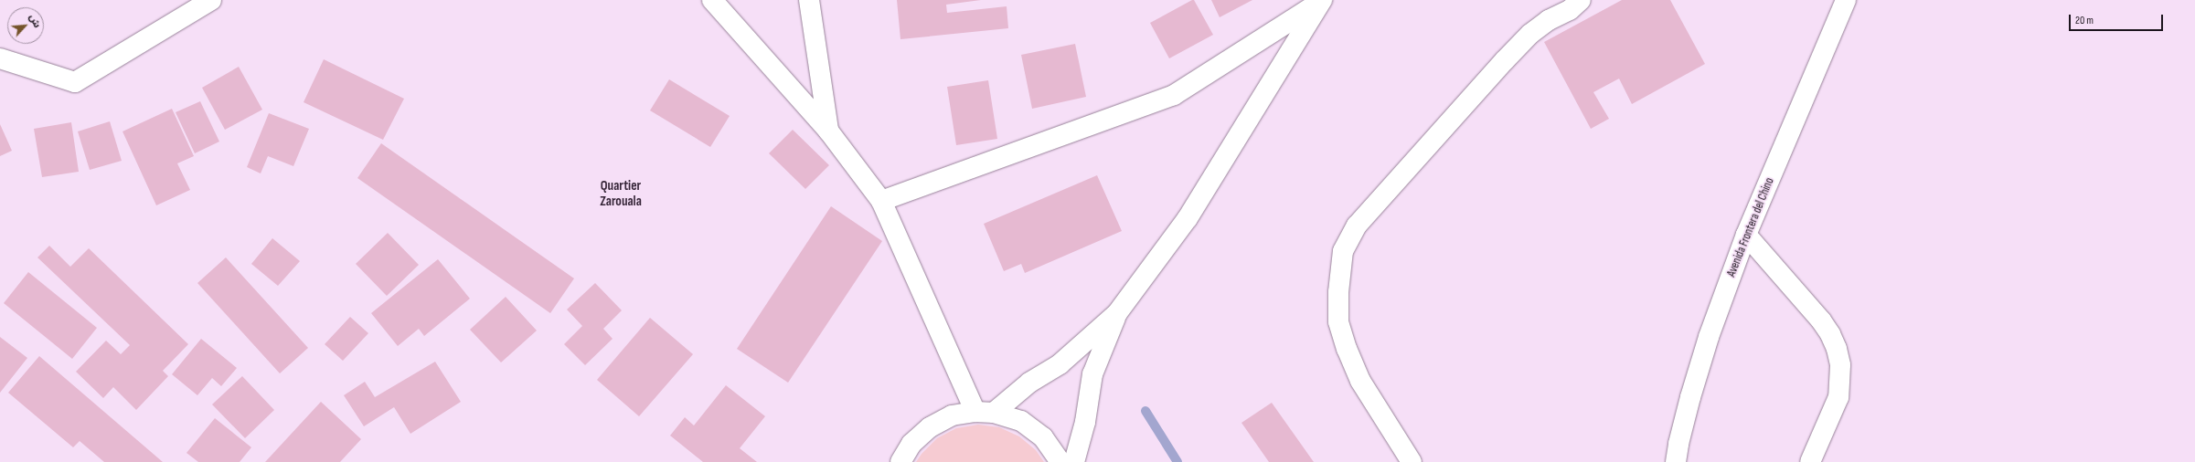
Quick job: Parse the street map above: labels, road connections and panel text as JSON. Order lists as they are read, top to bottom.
{
  "streets": {
    "street": ["Avenida Frontera del Chino"]
  },
  "districts": ["Quartier Zarouala"],
  "scale_bar": "20 m",
  "north": "top right"
}
